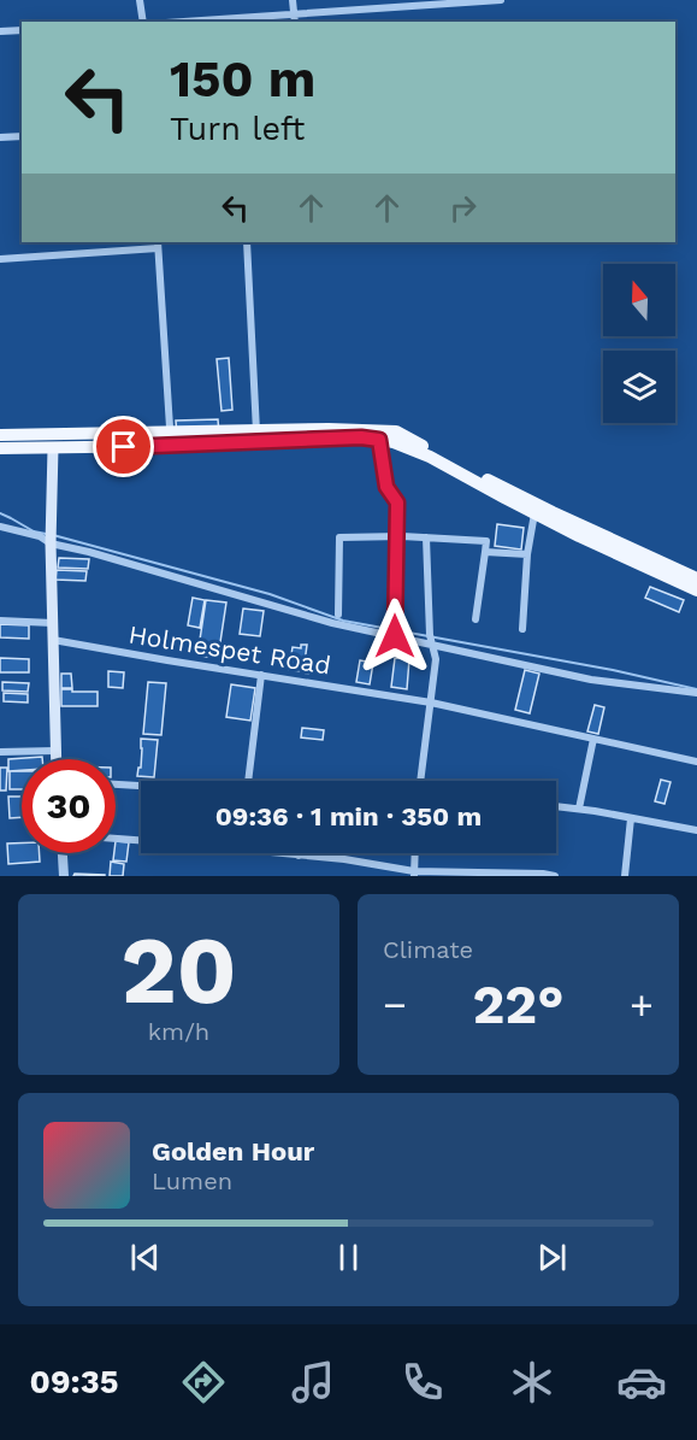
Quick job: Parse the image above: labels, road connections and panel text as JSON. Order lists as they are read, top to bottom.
{
  "streets": {
    "street": ["Holmespet Road"]
  },
  "north": "top",
  "page": {
    "turn": ["150 m", "Turn left"],
    "limit": "30",
    "trip": "09:36 · 1 min · 350 m",
    "tile": [
      ["20", "km/h"],
      "Climate"
    ],
    "heat": ["−", "22°", "+"],
    "song": ["Golden Hour", "Lumen"],
    "tabs": "09:35"
  }
}
